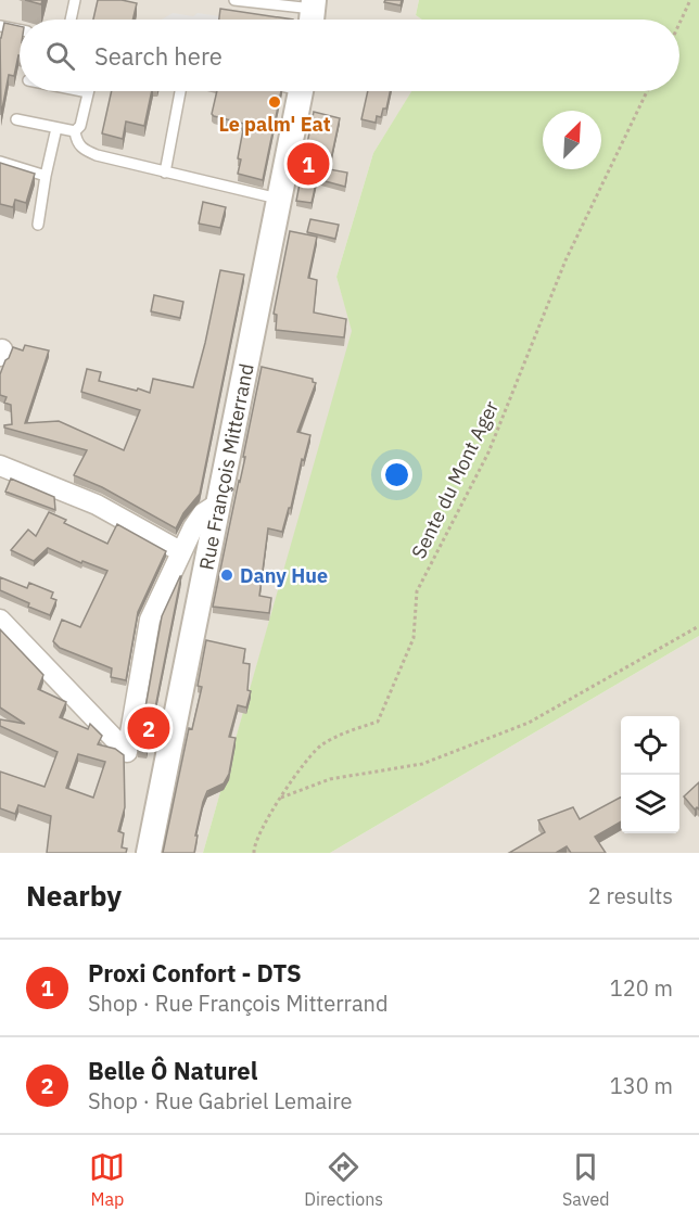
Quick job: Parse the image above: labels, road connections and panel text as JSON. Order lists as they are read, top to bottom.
{
  "streets": {
    "street": ["Rue François Mitterrand"],
    "path": ["Sente du Mont Ager"]
  },
  "places": ["Le palm' Eat", "Dany Hue"],
  "north": "top right",
  "page": {
    "search": "Search here",
    "pins": ["1", "2"],
    "heading": ["Nearby", "2 results"],
    "list": [
      {
        "mark": "1",
        "name": "Proxi Confort - DTS",
        "note": "Shop · Rue François Mitterrand",
        "value": "120 m"
      },
      {
        "mark": "2",
        "name": "Belle Ô Naturel",
        "note": "Shop · Rue Gabriel Lemaire",
        "value": "130 m"
      }
    ],
    "nav": ["Map", "Directions", "Saved"]
  }
}
